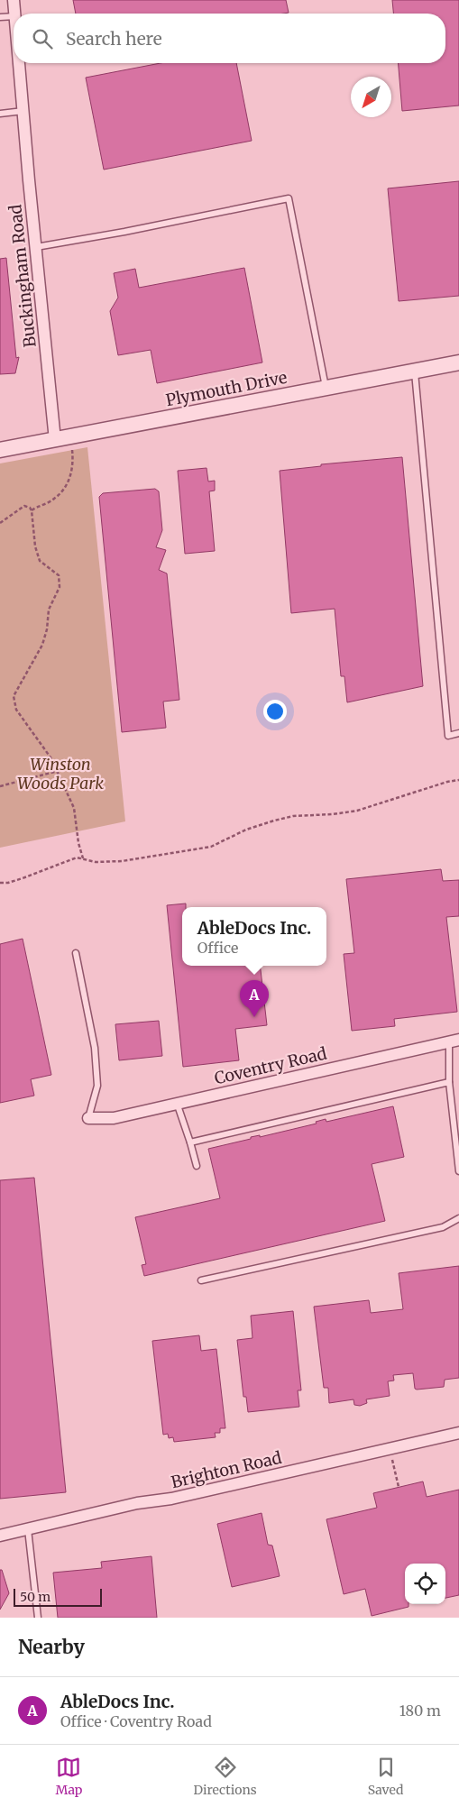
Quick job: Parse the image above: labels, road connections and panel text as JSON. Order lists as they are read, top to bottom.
{
  "streets": {
    "street": [
      "Buckingham Road",
      "Plymouth Drive",
      "Coventry Road",
      "Brighton Road"
    ]
  },
  "crossings": [
    ["Buckingham Road", "Plymouth Drive"]
  ],
  "parks": ["Winston Woods Park"],
  "scale_bar": "50 m",
  "north": "bottom left",
  "page": {
    "search": "Search here",
    "popup": ["AbleDocs Inc.", "Office"],
    "pins": "A",
    "scale": "50 m",
    "heading": "Nearby",
    "list": [
      {
        "mark": "A",
        "name": "AbleDocs Inc.",
        "note": "Office · Coventry Road",
        "value": "180 m"
      }
    ],
    "nav": ["Map", "Directions", "Saved"]
  }
}
